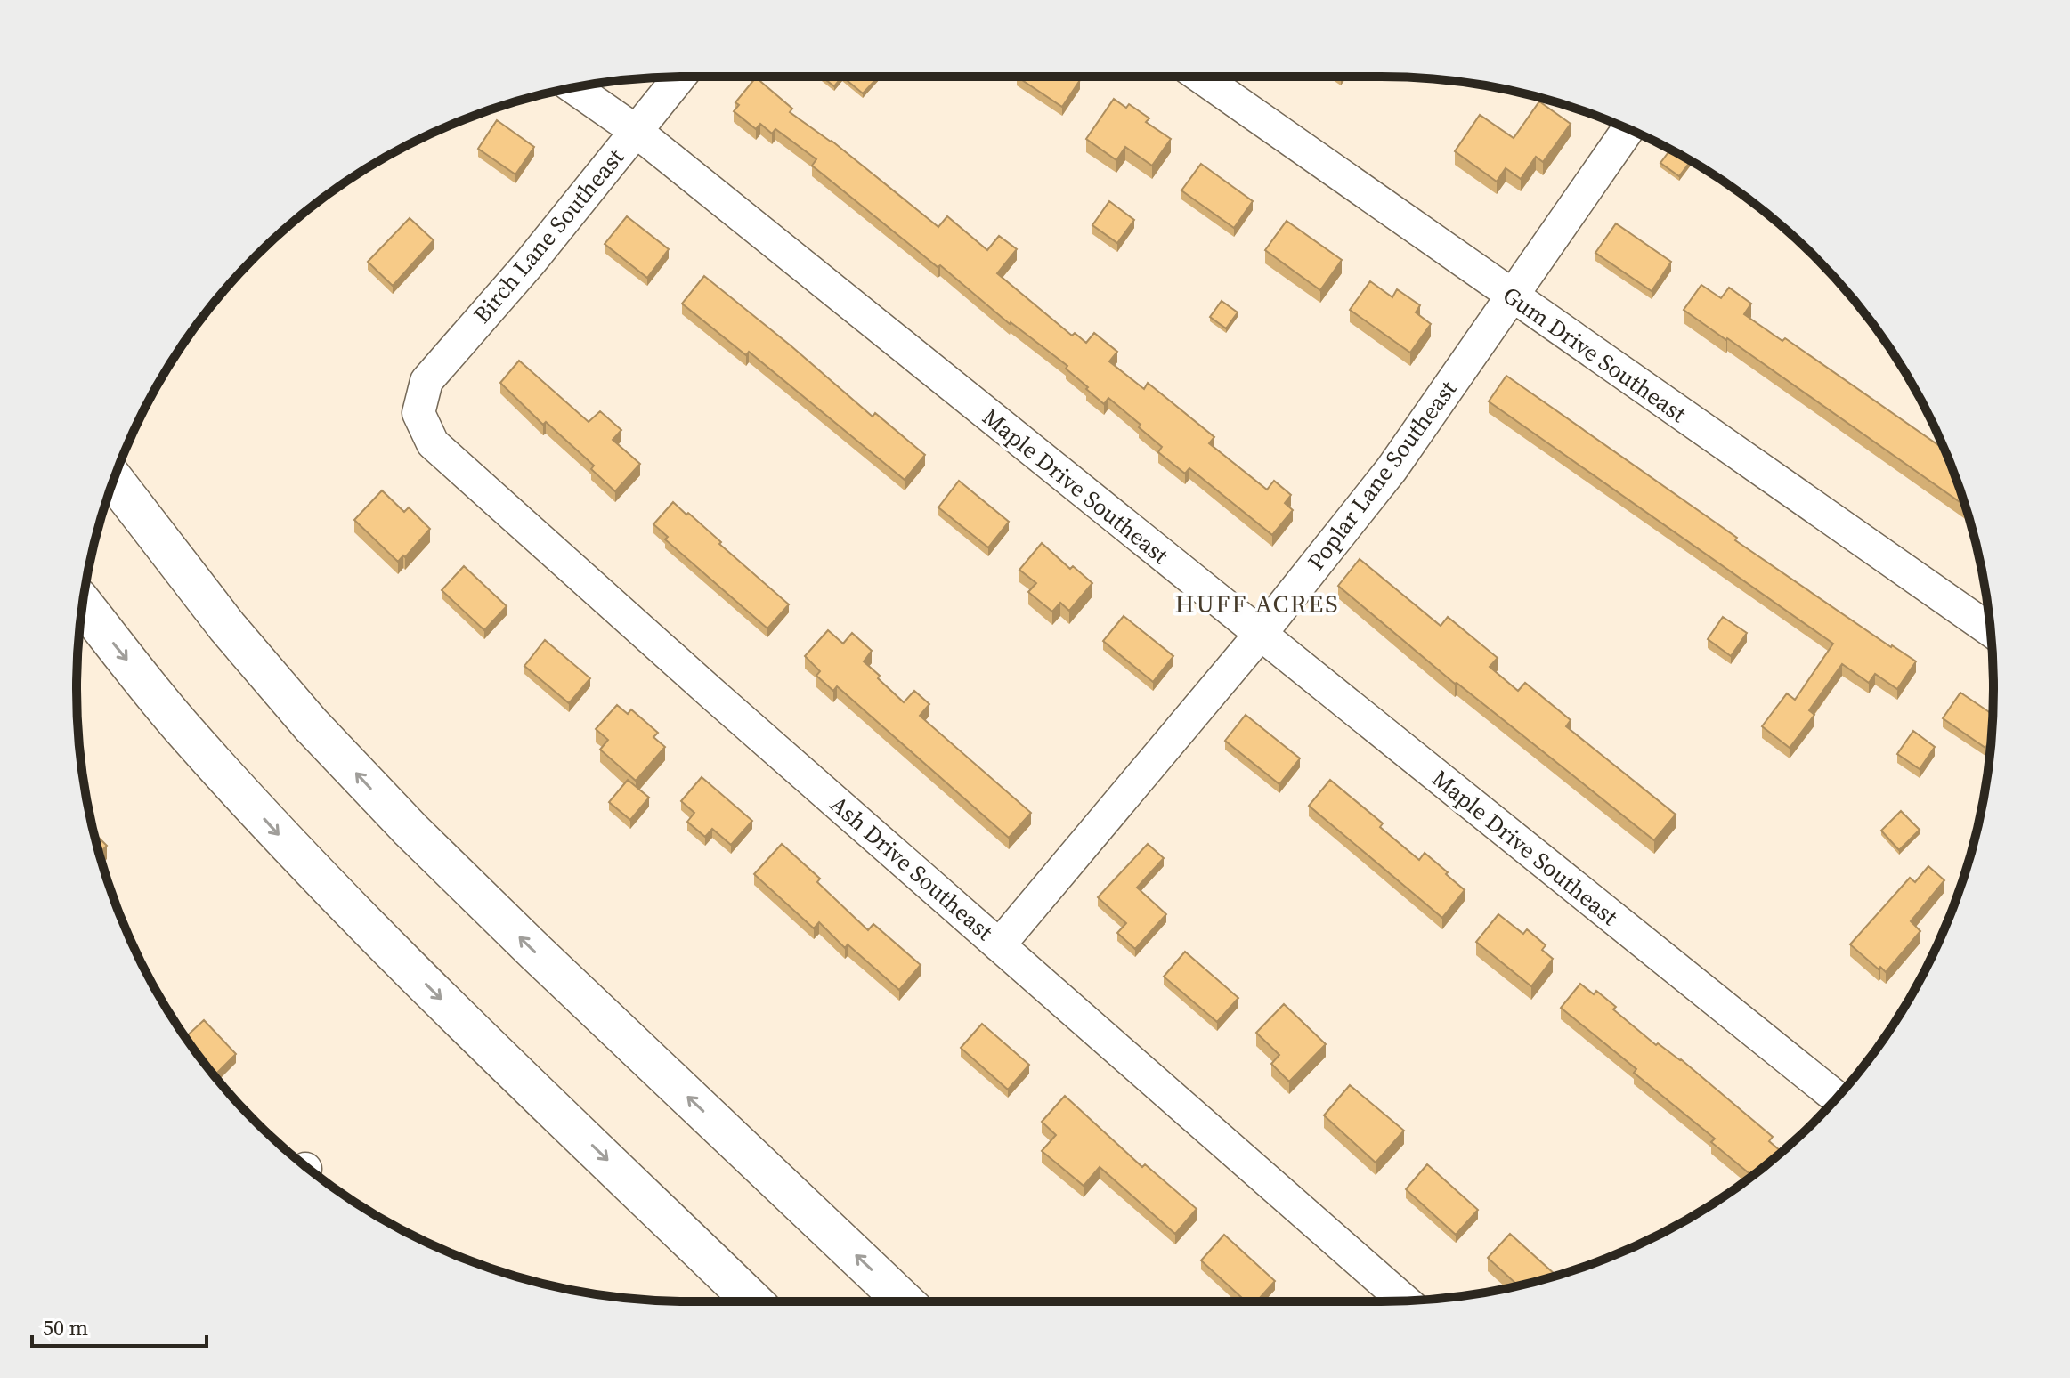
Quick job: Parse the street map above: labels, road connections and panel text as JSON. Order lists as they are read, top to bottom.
{
  "streets": {
    "street": [
      "Birch Lane Southeast",
      "Gum Drive Southeast",
      "Poplar Lane Southeast",
      "Maple Drive Southeast",
      "Ash Drive Southeast"
    ]
  },
  "crossings": [
    ["Birch Lane Southeast", "Maple Drive Southeast"],
    ["Birch Lane Southeast", "Ash Drive Southeast"],
    ["Gum Drive Southeast", "Poplar Lane Southeast"],
    ["Poplar Lane Southeast", "Maple Drive Southeast"],
    ["Poplar Lane Southeast", "Ash Drive Southeast"]
  ],
  "districts": ["HUFF ACRES"],
  "scale_bar": "50 m"
}
